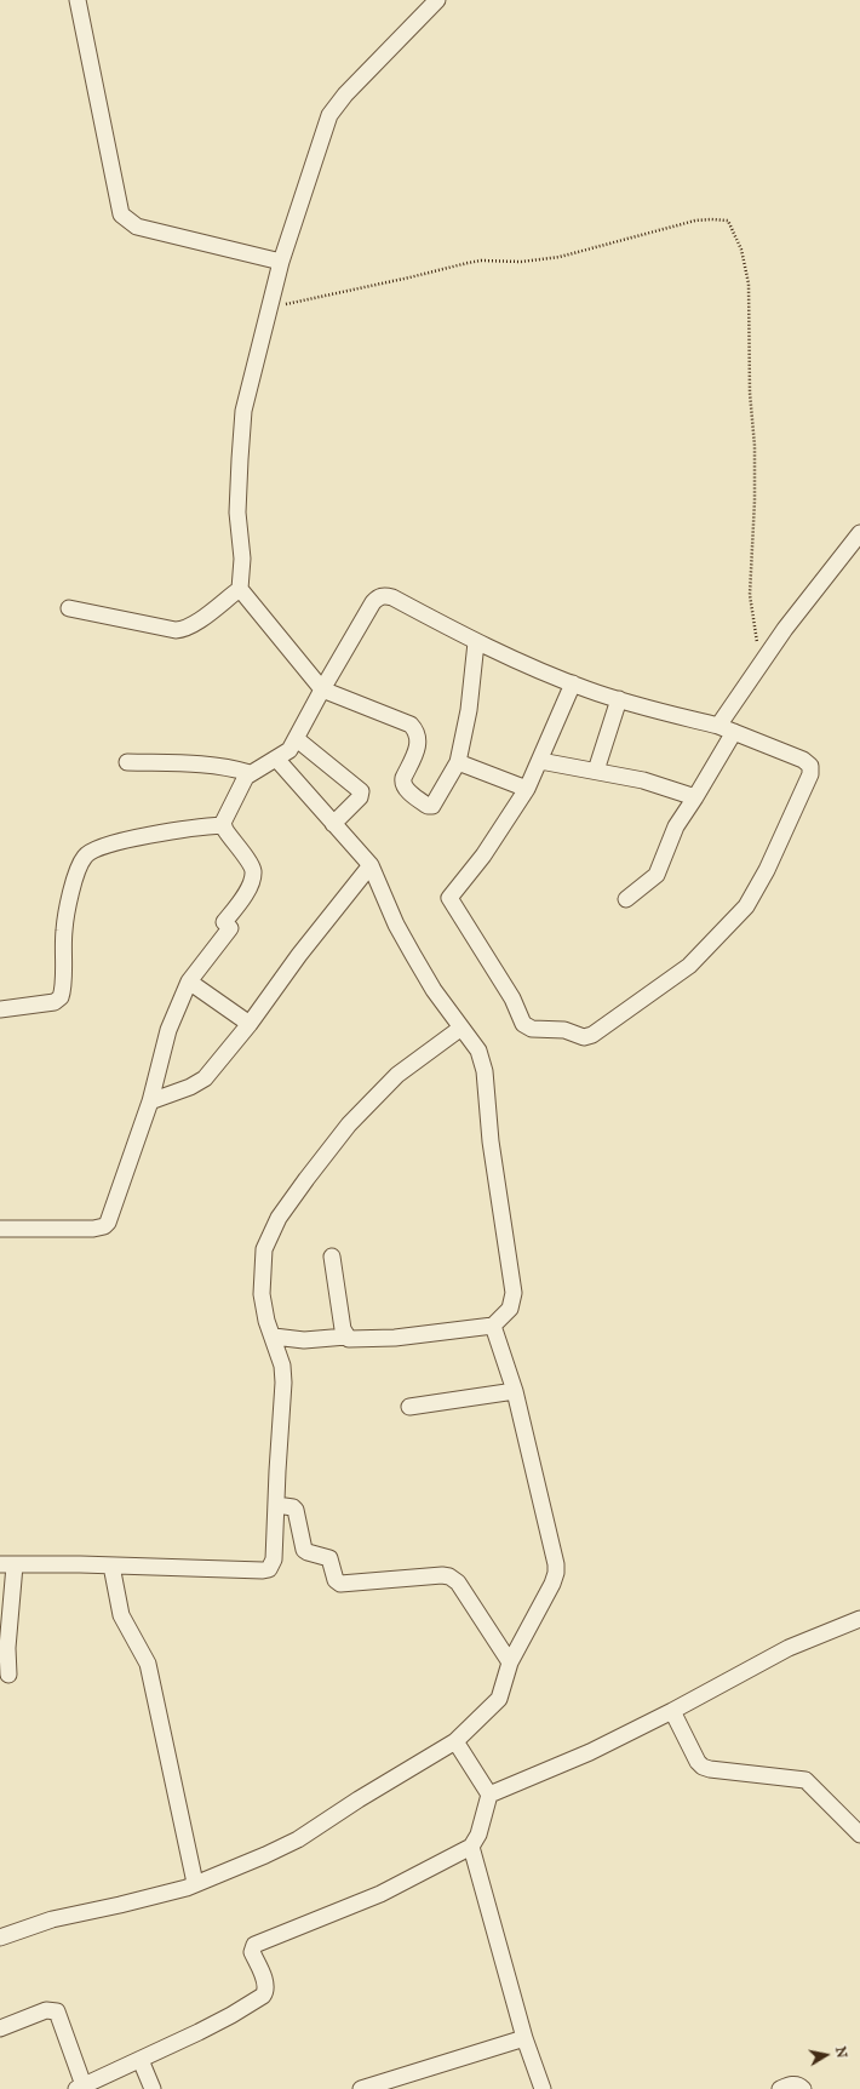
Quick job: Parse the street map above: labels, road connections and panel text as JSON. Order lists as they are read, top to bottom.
{
  "north": "right"
}
